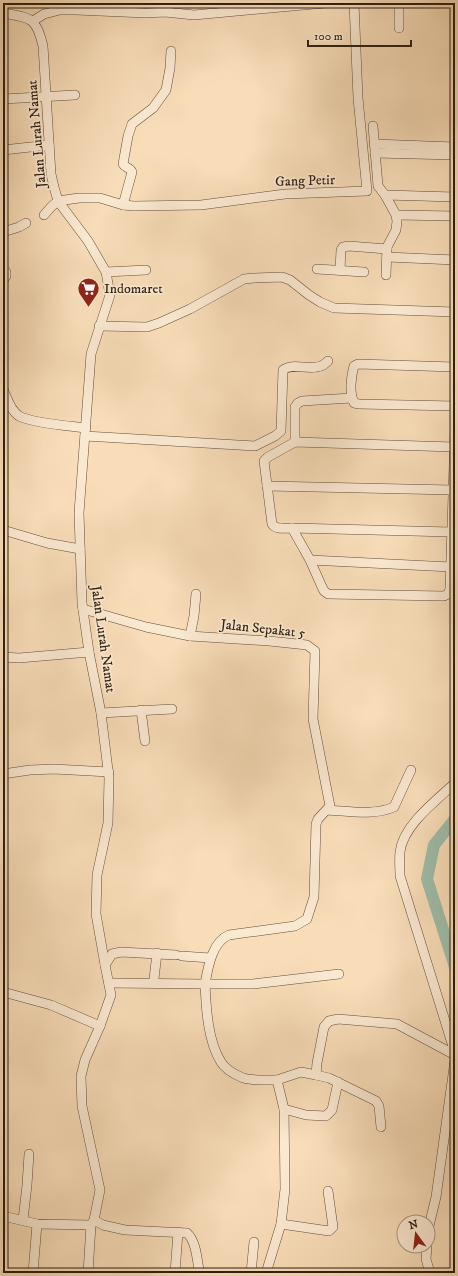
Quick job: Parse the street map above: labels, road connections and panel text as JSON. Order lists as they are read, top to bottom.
{
  "streets": {
    "street": ["Jalan Lurah Namat", "Gang Petir", "Jalan Sepakat 5"]
  },
  "crossings": [
    ["Jalan Lurah Namat", "Gang Petir"],
    ["Jalan Lurah Namat", "Jalan Sepakat 5"]
  ],
  "places": {
    "supermarket": ["Indomaret"]
  },
  "scale_bar": "100 m",
  "north": "top"
}
